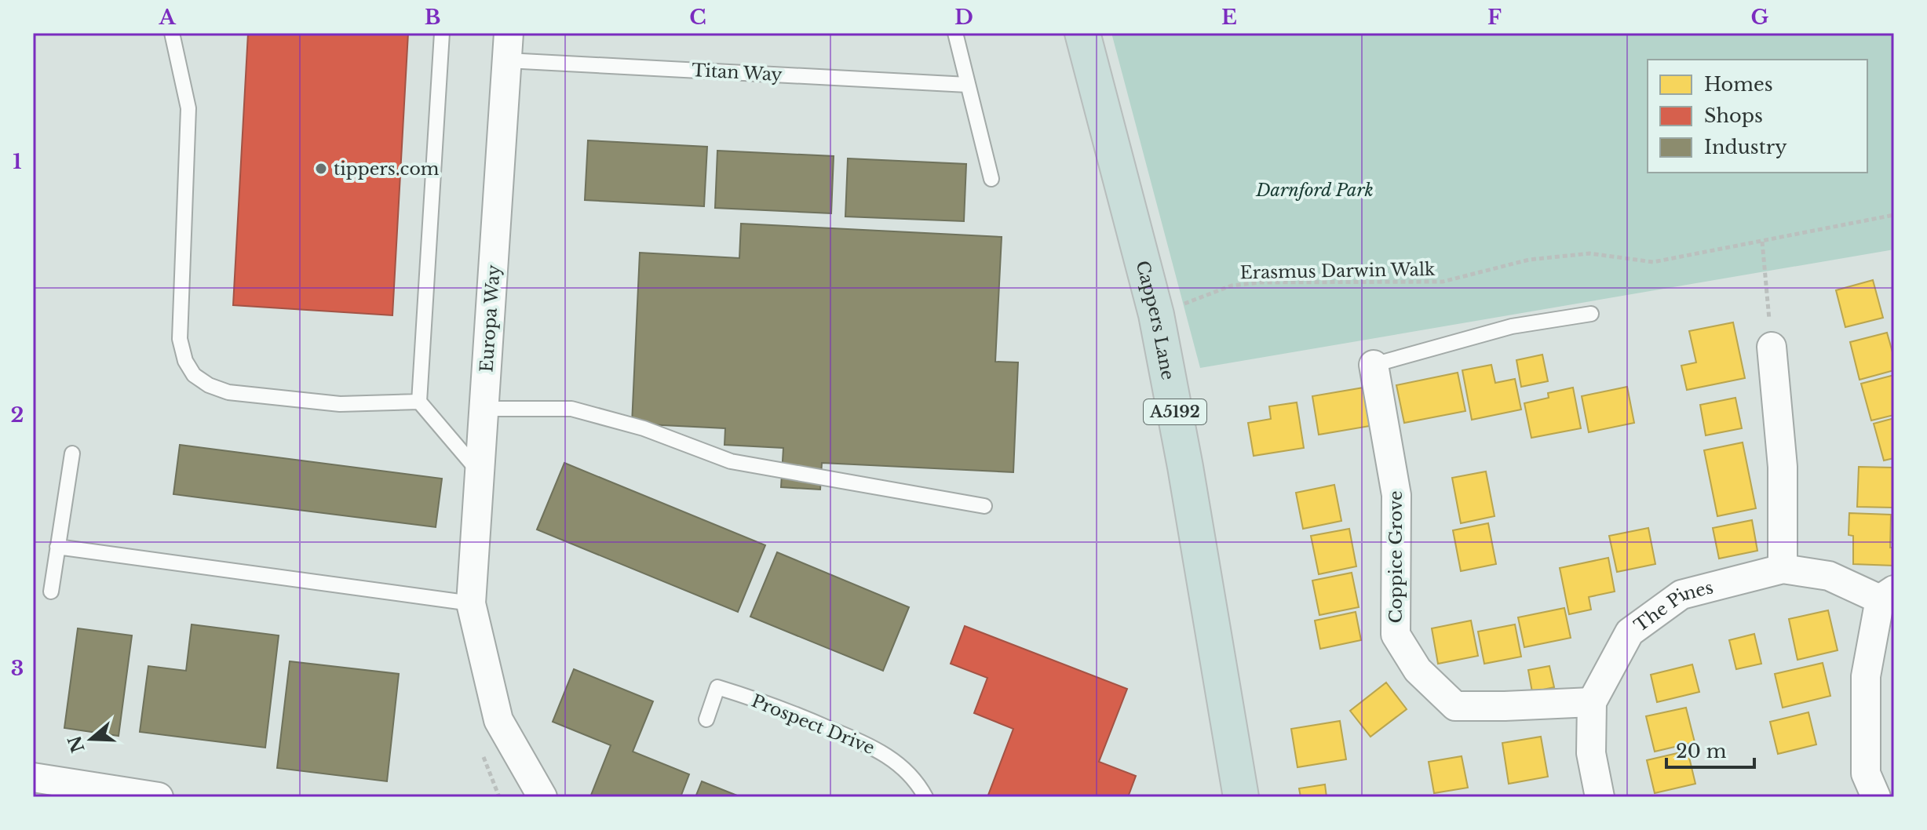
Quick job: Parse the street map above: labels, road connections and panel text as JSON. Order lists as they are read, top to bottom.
{
  "streets": {
    "highway": ["Cappers Lane", "A5192"],
    "street": ["Europa Way", "Coppice Grove", "The Pines"],
    "lane": ["Titan Way", "Prospect Drive"],
    "path": ["Erasmus Darwin Walk"]
  },
  "crossings": [
    ["Titan Way", "Europa Way"],
    ["Erasmus Darwin Walk", "Cappers Lane"],
    ["Coppice Grove", "The Pines"]
  ],
  "parks": ["Darnford Park"],
  "places": ["tippers.com"],
  "legend": ["Homes", "Shops", "Industry"],
  "scale_bar": "20 m",
  "north": "left",
  "grid": {
    "columns": [
      "A",
      "B",
      "C",
      "D",
      "E",
      "F",
      "G"
    ],
    "rows": ["1", "2", "3"]
  }
}
